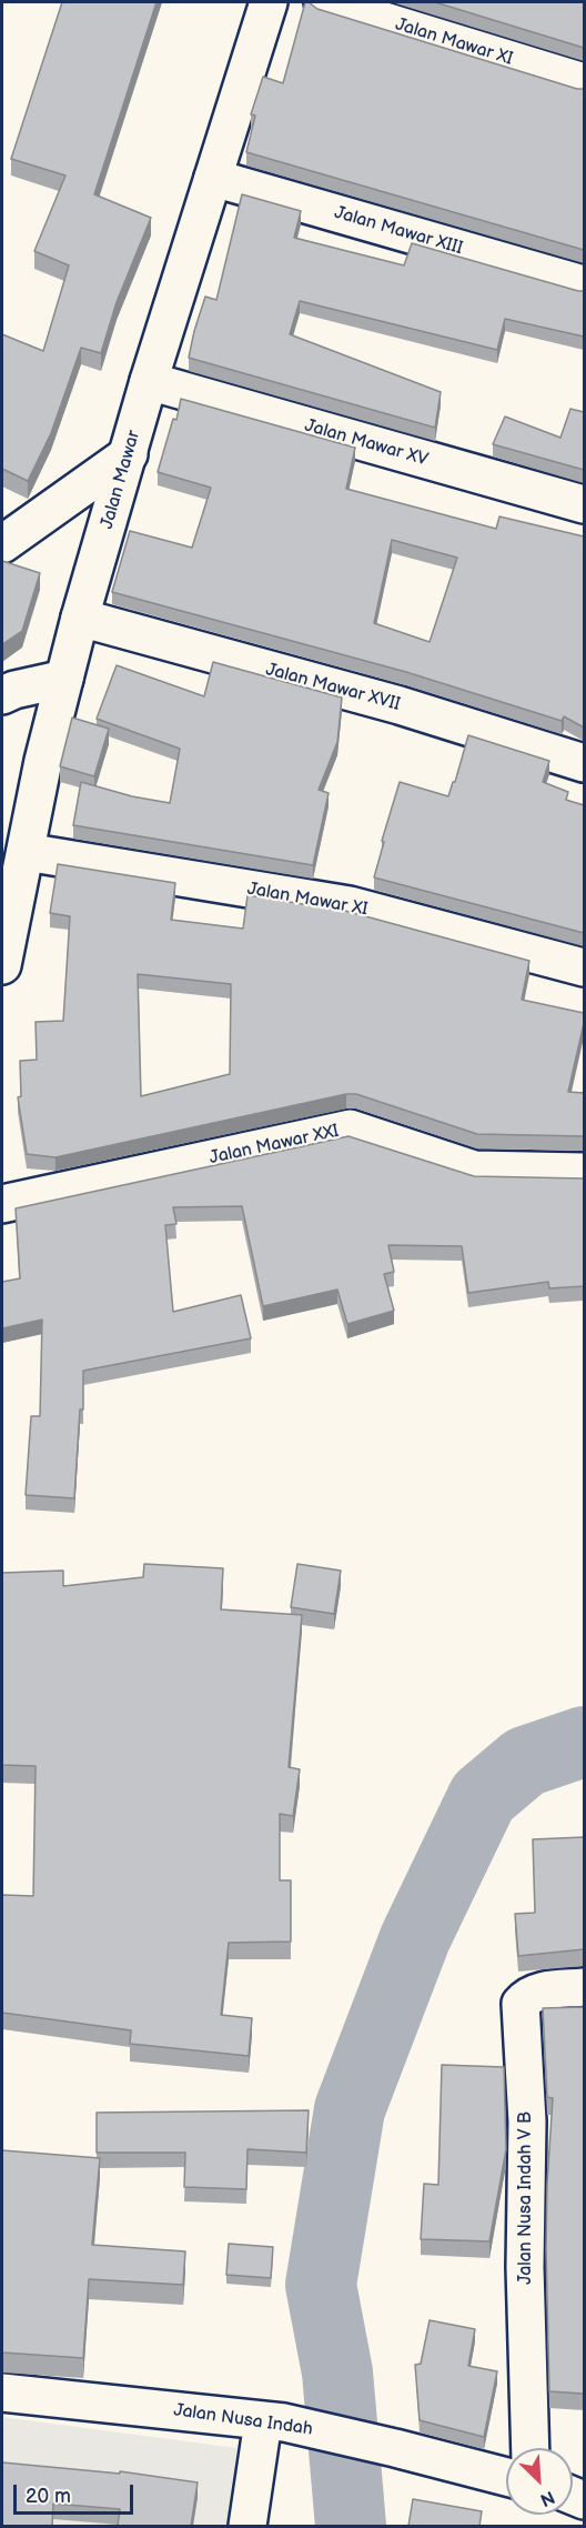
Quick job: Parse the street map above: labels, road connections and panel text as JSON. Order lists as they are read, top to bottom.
{
  "streets": {
    "street": [
      "Jalan Mawar XI",
      "Jalan Mawar XIII",
      "Jalan Mawar XV",
      "Jalan Mawar",
      "Jalan Mawar XVII",
      "Jalan Mawar XXI",
      "Jalan Nusa Indah V B",
      "Jalan Nusa Indah"
    ]
  },
  "crossings": [
    ["Jalan Mawar XI", "Jalan Mawar"],
    ["Jalan Mawar XIII", "Jalan Mawar"],
    ["Jalan Mawar XV", "Jalan Mawar"],
    ["Jalan Mawar", "Jalan Mawar XVII"]
  ],
  "scale_bar": "20 m",
  "north": "bottom right"
}
